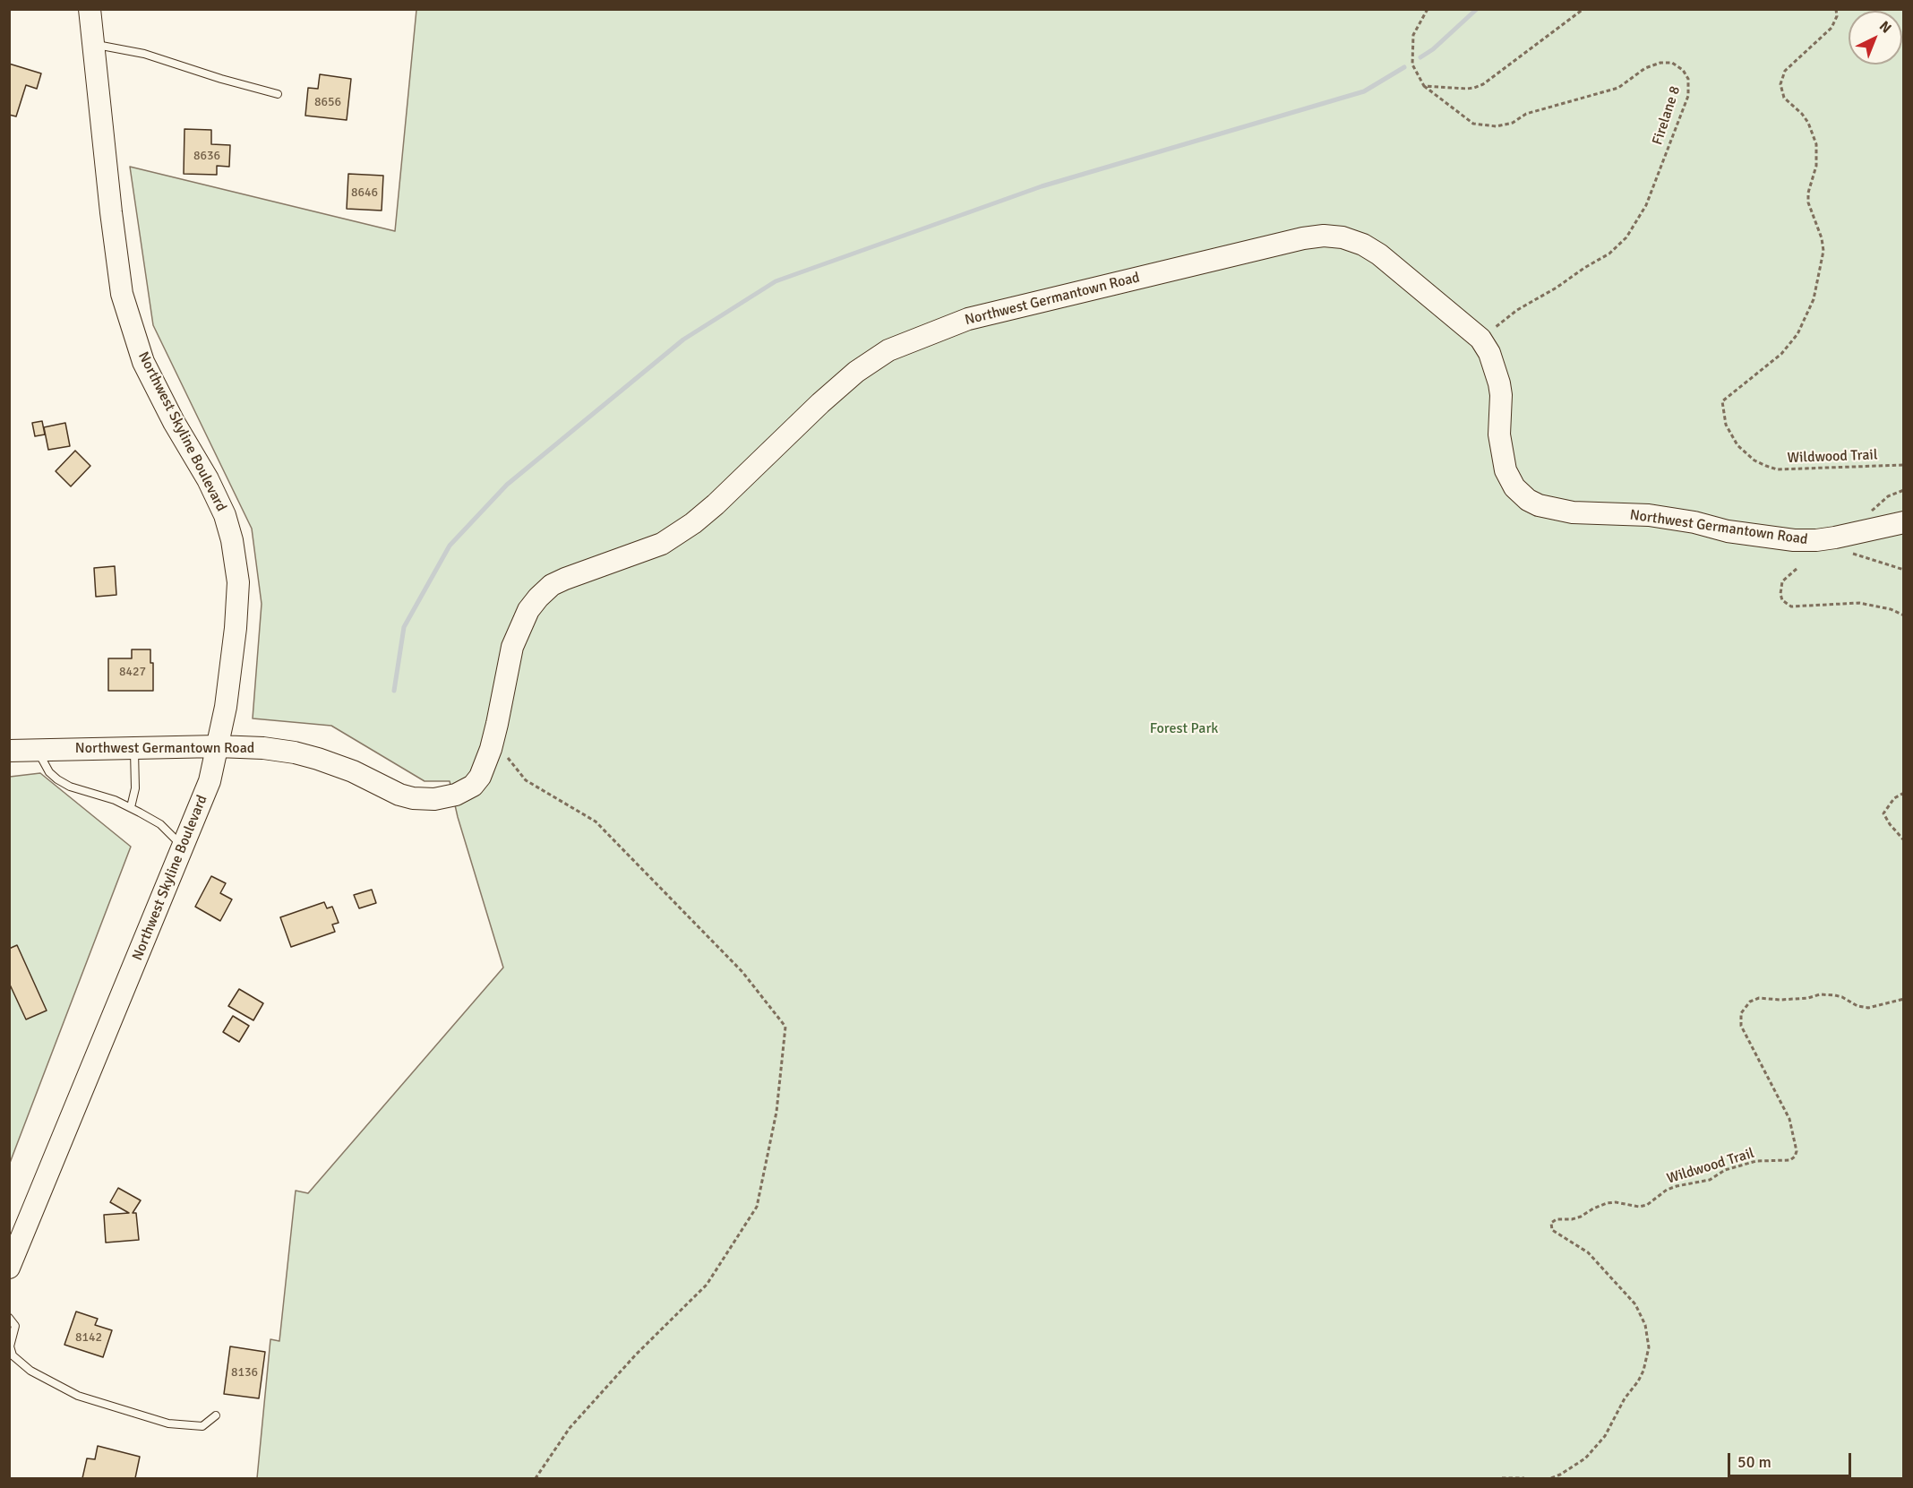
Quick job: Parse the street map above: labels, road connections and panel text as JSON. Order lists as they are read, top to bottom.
{
  "streets": {
    "main road": ["Northwest Germantown Road", "Northwest Skyline Boulevard"],
    "path": ["Firelane 8", "Wildwood Trail"]
  },
  "crossings": [
    ["Firelane 8", "Northwest Germantown Road"],
    ["Northwest Germantown Road", "Northwest Skyline Boulevard"]
  ],
  "parks": ["Forest Park"],
  "house_numbers": [
    "8656",
    "8636",
    "8646",
    "8427",
    "8142",
    "8136"
  ],
  "scale_bar": "50 m",
  "north": "top right"
}
